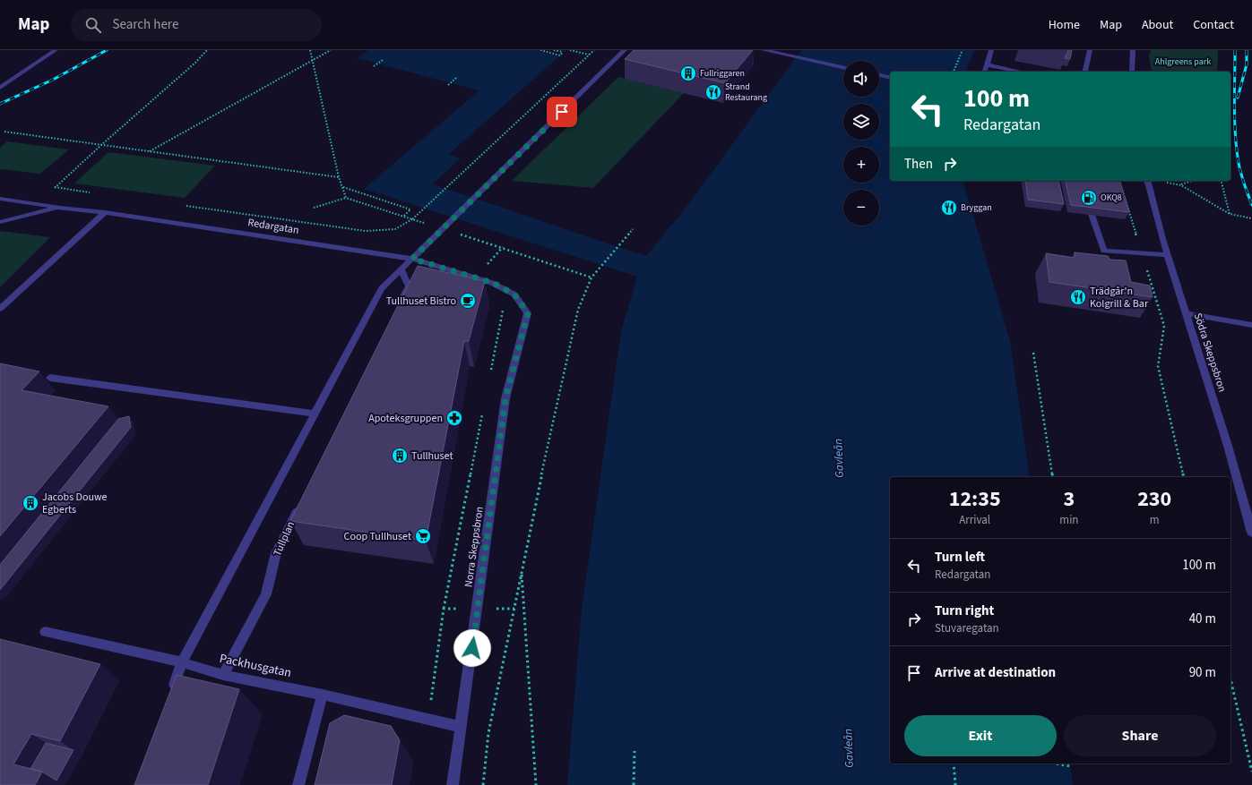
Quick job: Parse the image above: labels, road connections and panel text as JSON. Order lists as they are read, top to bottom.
{
  "streets": {
    "street": [
      "Redargatan",
      "Södra Skeppsbron",
      "Tullplan",
      "Norra Skeppsbron",
      "Packhusgatan"
    ]
  },
  "crossings": [
    ["Redargatan", "Norra Skeppsbron"],
    ["Tullplan", "Packhusgatan"],
    ["Norra Skeppsbron", "Packhusgatan"]
  ],
  "water": ["Gavleån"],
  "parks": ["Ahlgreens park"],
  "places": {
    "building": ["Fullriggaren", "Tullhuset", "Jacobs Douwe Egberts"],
    "restaurant": ["Strand Restaurang", "Bryggan", "Trädgår'n Kolgrill & Bar"],
    "fuel station": ["OKQ8"],
    "cafe": ["Tullhuset Bistro"],
    "pharmacy": ["Apoteksgruppen"],
    "supermarket": ["Coop Tullhuset"]
  },
  "page": {
    "header": "Map",
    "search": "Search here",
    "nav": [
      "Home",
      "Map",
      "About",
      "Contact"
    ],
    "map_buttons": ["+", "−"],
    "turn": ["100 m", "Redargatan"],
    "then": "Then",
    "eta": [
      "12:35",
      "Arrival",
      "3",
      "min",
      "230",
      "m"
    ],
    "list": [
      {
        "name": "Turn left",
        "note": "Redargatan",
        "value": "100 m"
      },
      {
        "name": "Turn right",
        "note": "Stuvaregatan",
        "value": "40 m"
      },
      {
        "name": "Arrive at destination",
        "value": "90 m"
      }
    ],
    "buttons": ["Exit", "Share"]
  }
}
